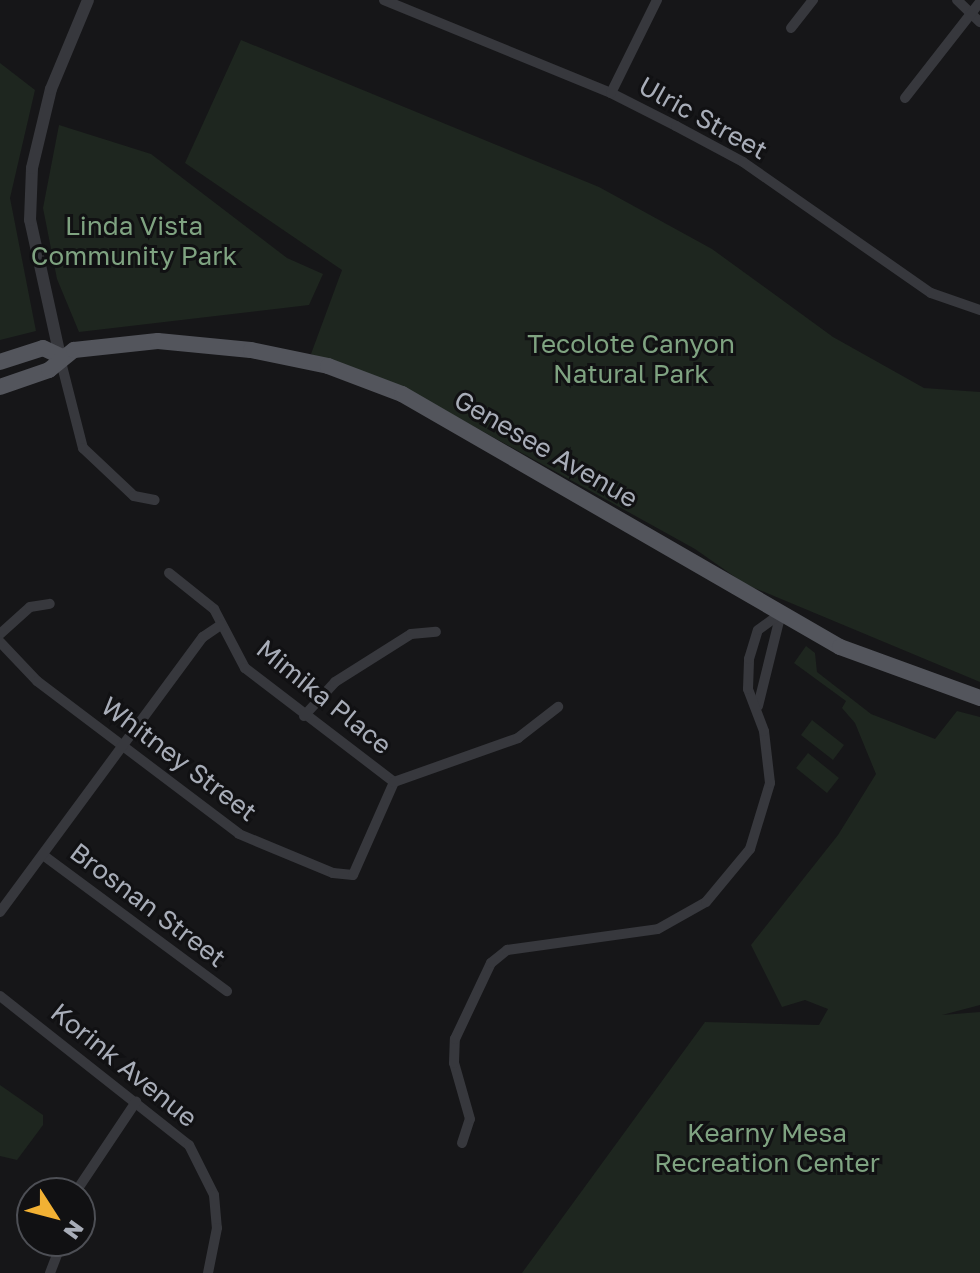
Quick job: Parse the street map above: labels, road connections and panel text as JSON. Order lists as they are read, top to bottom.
{
  "streets": {
    "main road": ["Genesee Avenue"],
    "street": [
      "Ulric Street",
      "Mimika Place",
      "Whitney Street",
      "Brosnan Street",
      "Korink Avenue"
    ]
  },
  "crossings": [
    ["Mimika Place", "Whitney Street"]
  ],
  "parks": ["Linda Vista Community Park", "Tecolote Canyon Natural Park", "Kearny Mesa Recreation Center"],
  "north": "bottom right"
}
